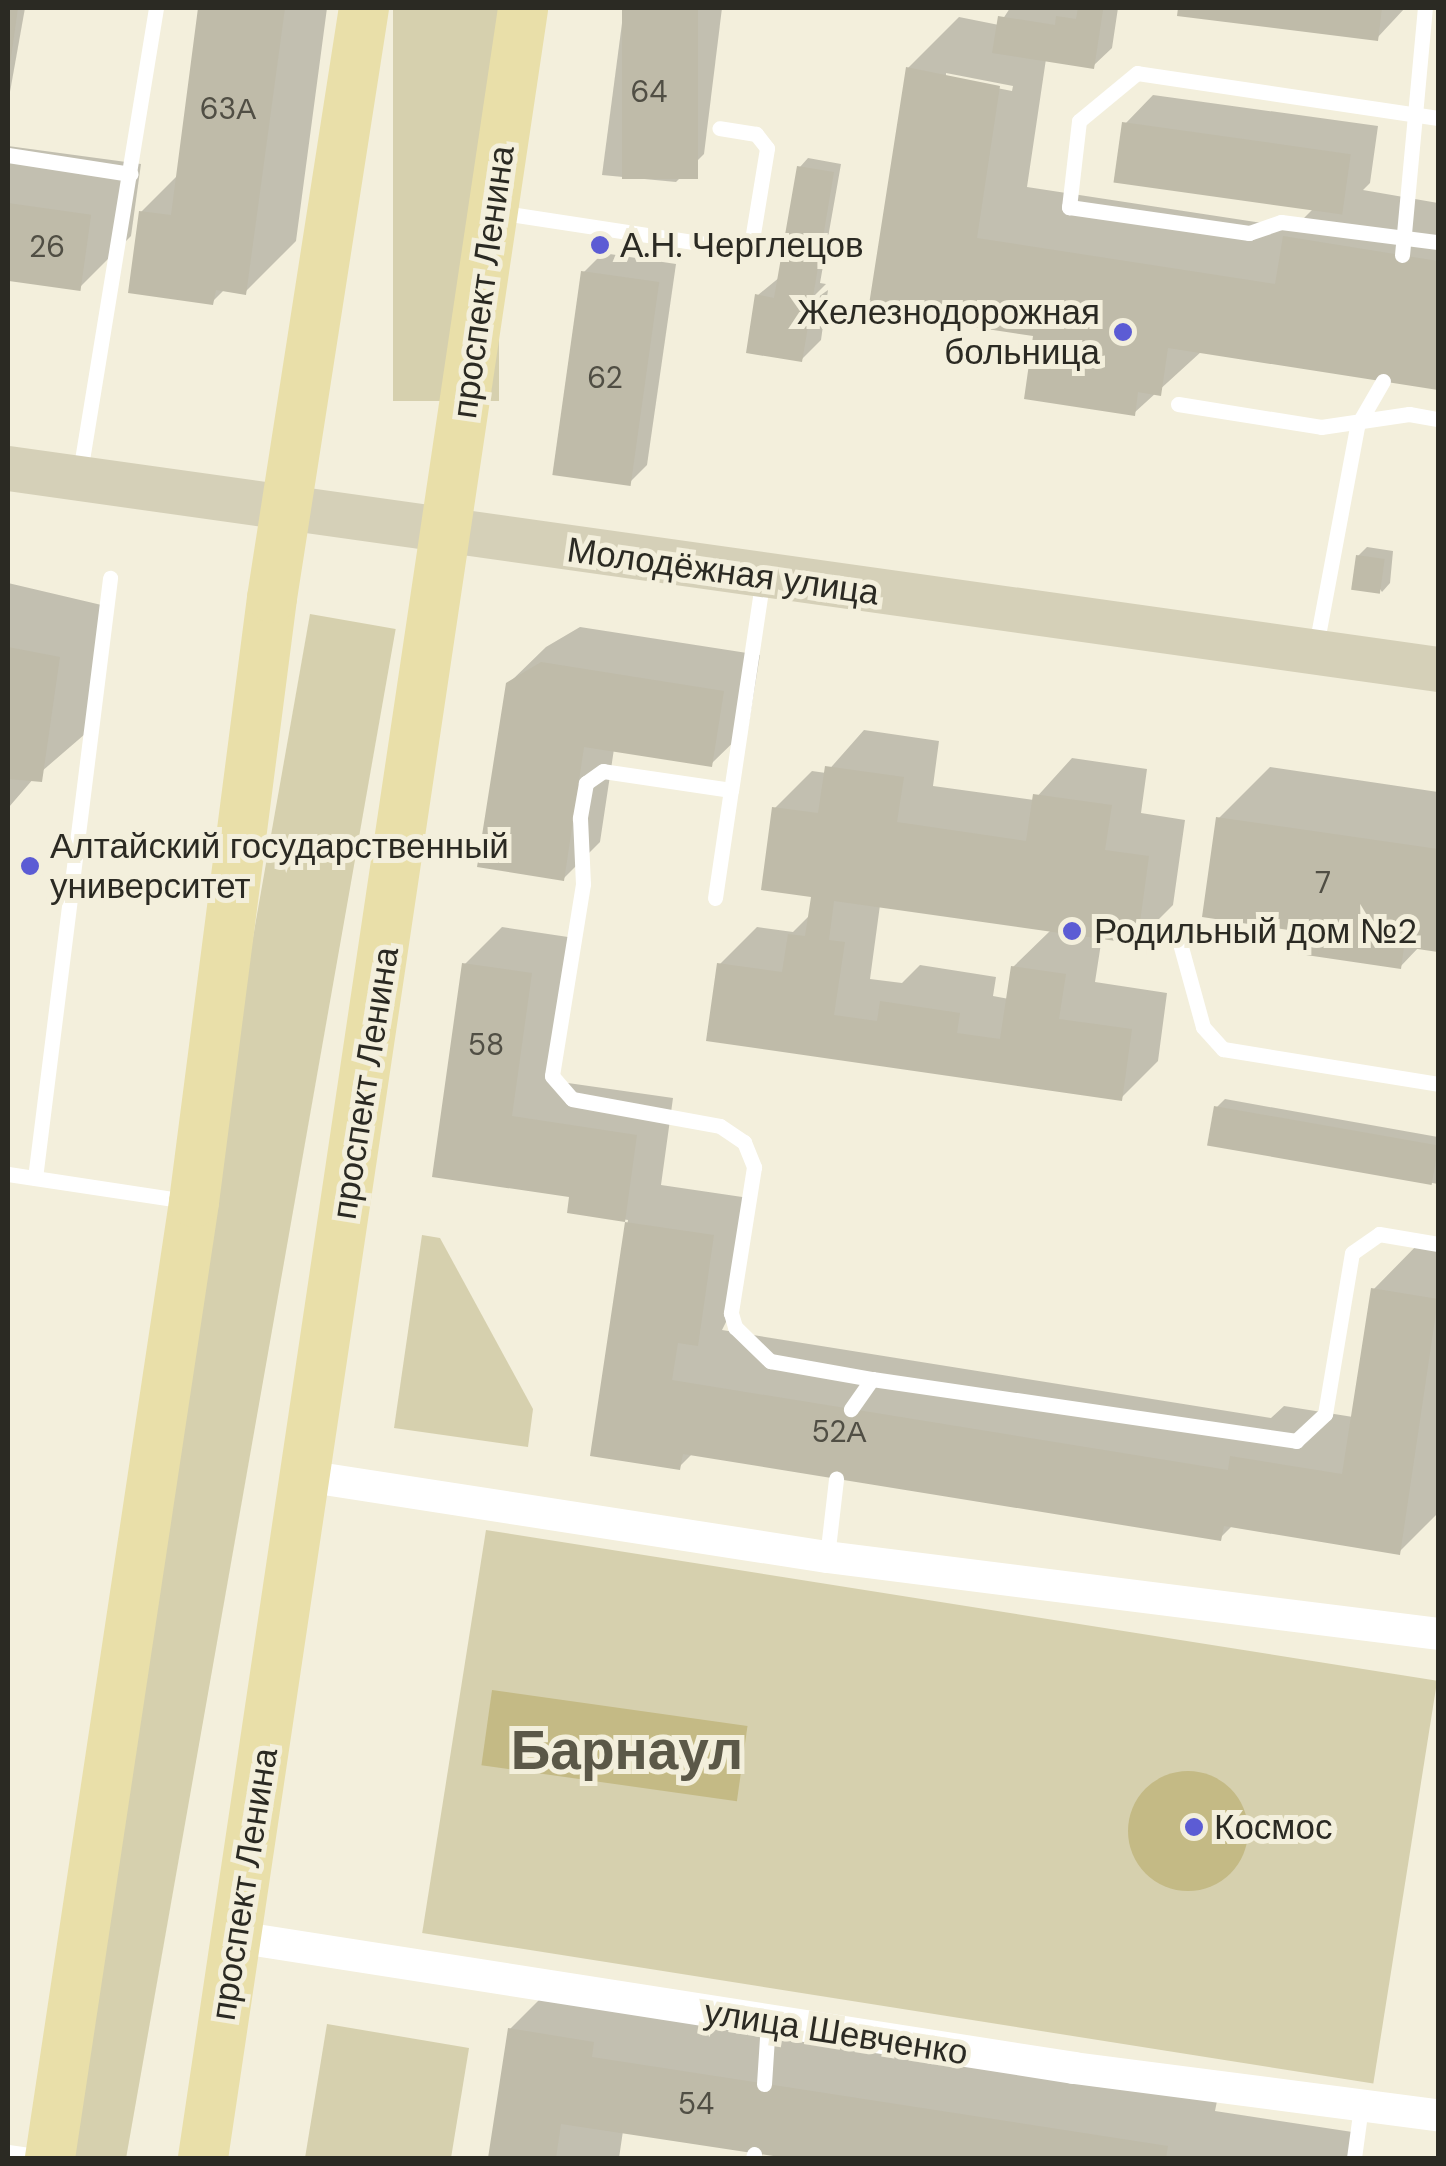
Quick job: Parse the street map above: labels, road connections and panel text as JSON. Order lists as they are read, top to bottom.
{
  "streets": {
    "main road": ["проспект Ленина"],
    "street": ["Молодёжная улица", "улица Шевченко"]
  },
  "crossings": [
    ["проспект Ленина", "Молодёжная улица"],
    ["проспект Ленина", "улица Шевченко"]
  ],
  "districts": ["Барнаул"],
  "places": [
    "А.Н. Черглецов",
    "Железнодорожная больница",
    "Алтайский государственный университет",
    "Родильный дом №2",
    "Космос"
  ],
  "house_numbers": [
    "64",
    "63А",
    "26",
    "62",
    "7",
    "58",
    "52А",
    "54"
  ]
}
